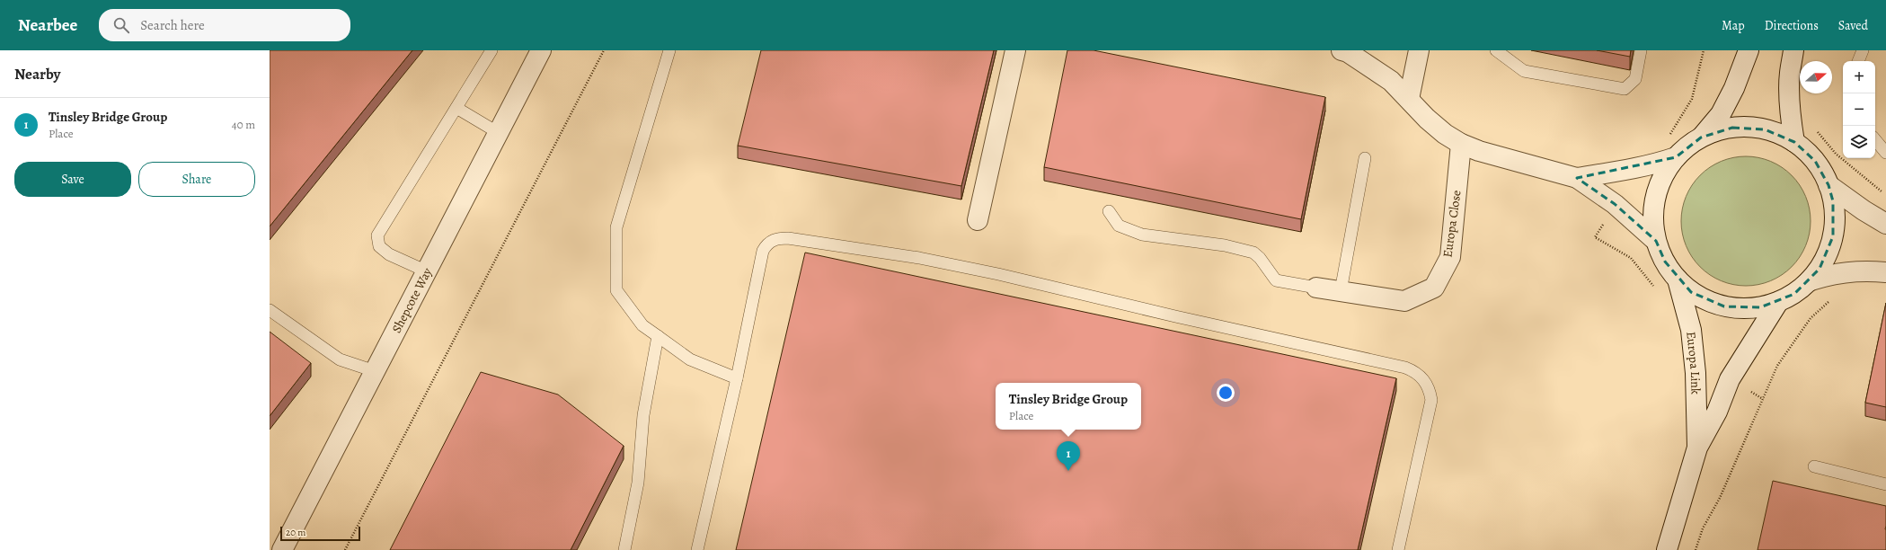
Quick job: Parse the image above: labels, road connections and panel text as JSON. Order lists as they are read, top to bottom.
{
  "streets": {
    "street": ["Europa Close", "Shepcote Way", "Europa Link"]
  },
  "scale_bar": "20 m",
  "north": "right",
  "page": {
    "header": "Nearbee",
    "search": "Search here",
    "nav": ["Map", "Directions", "Saved"],
    "heading": "Nearby",
    "map_buttons": ["+", "−"],
    "list": [
      {
        "mark": "1",
        "name": "Tinsley Bridge Group",
        "note": "Place",
        "value": "40 m"
      }
    ],
    "buttons": ["Save", "Share"],
    "popup": ["Tinsley Bridge Group", "Place"],
    "pins": "1",
    "scale": "20 m"
  }
}
